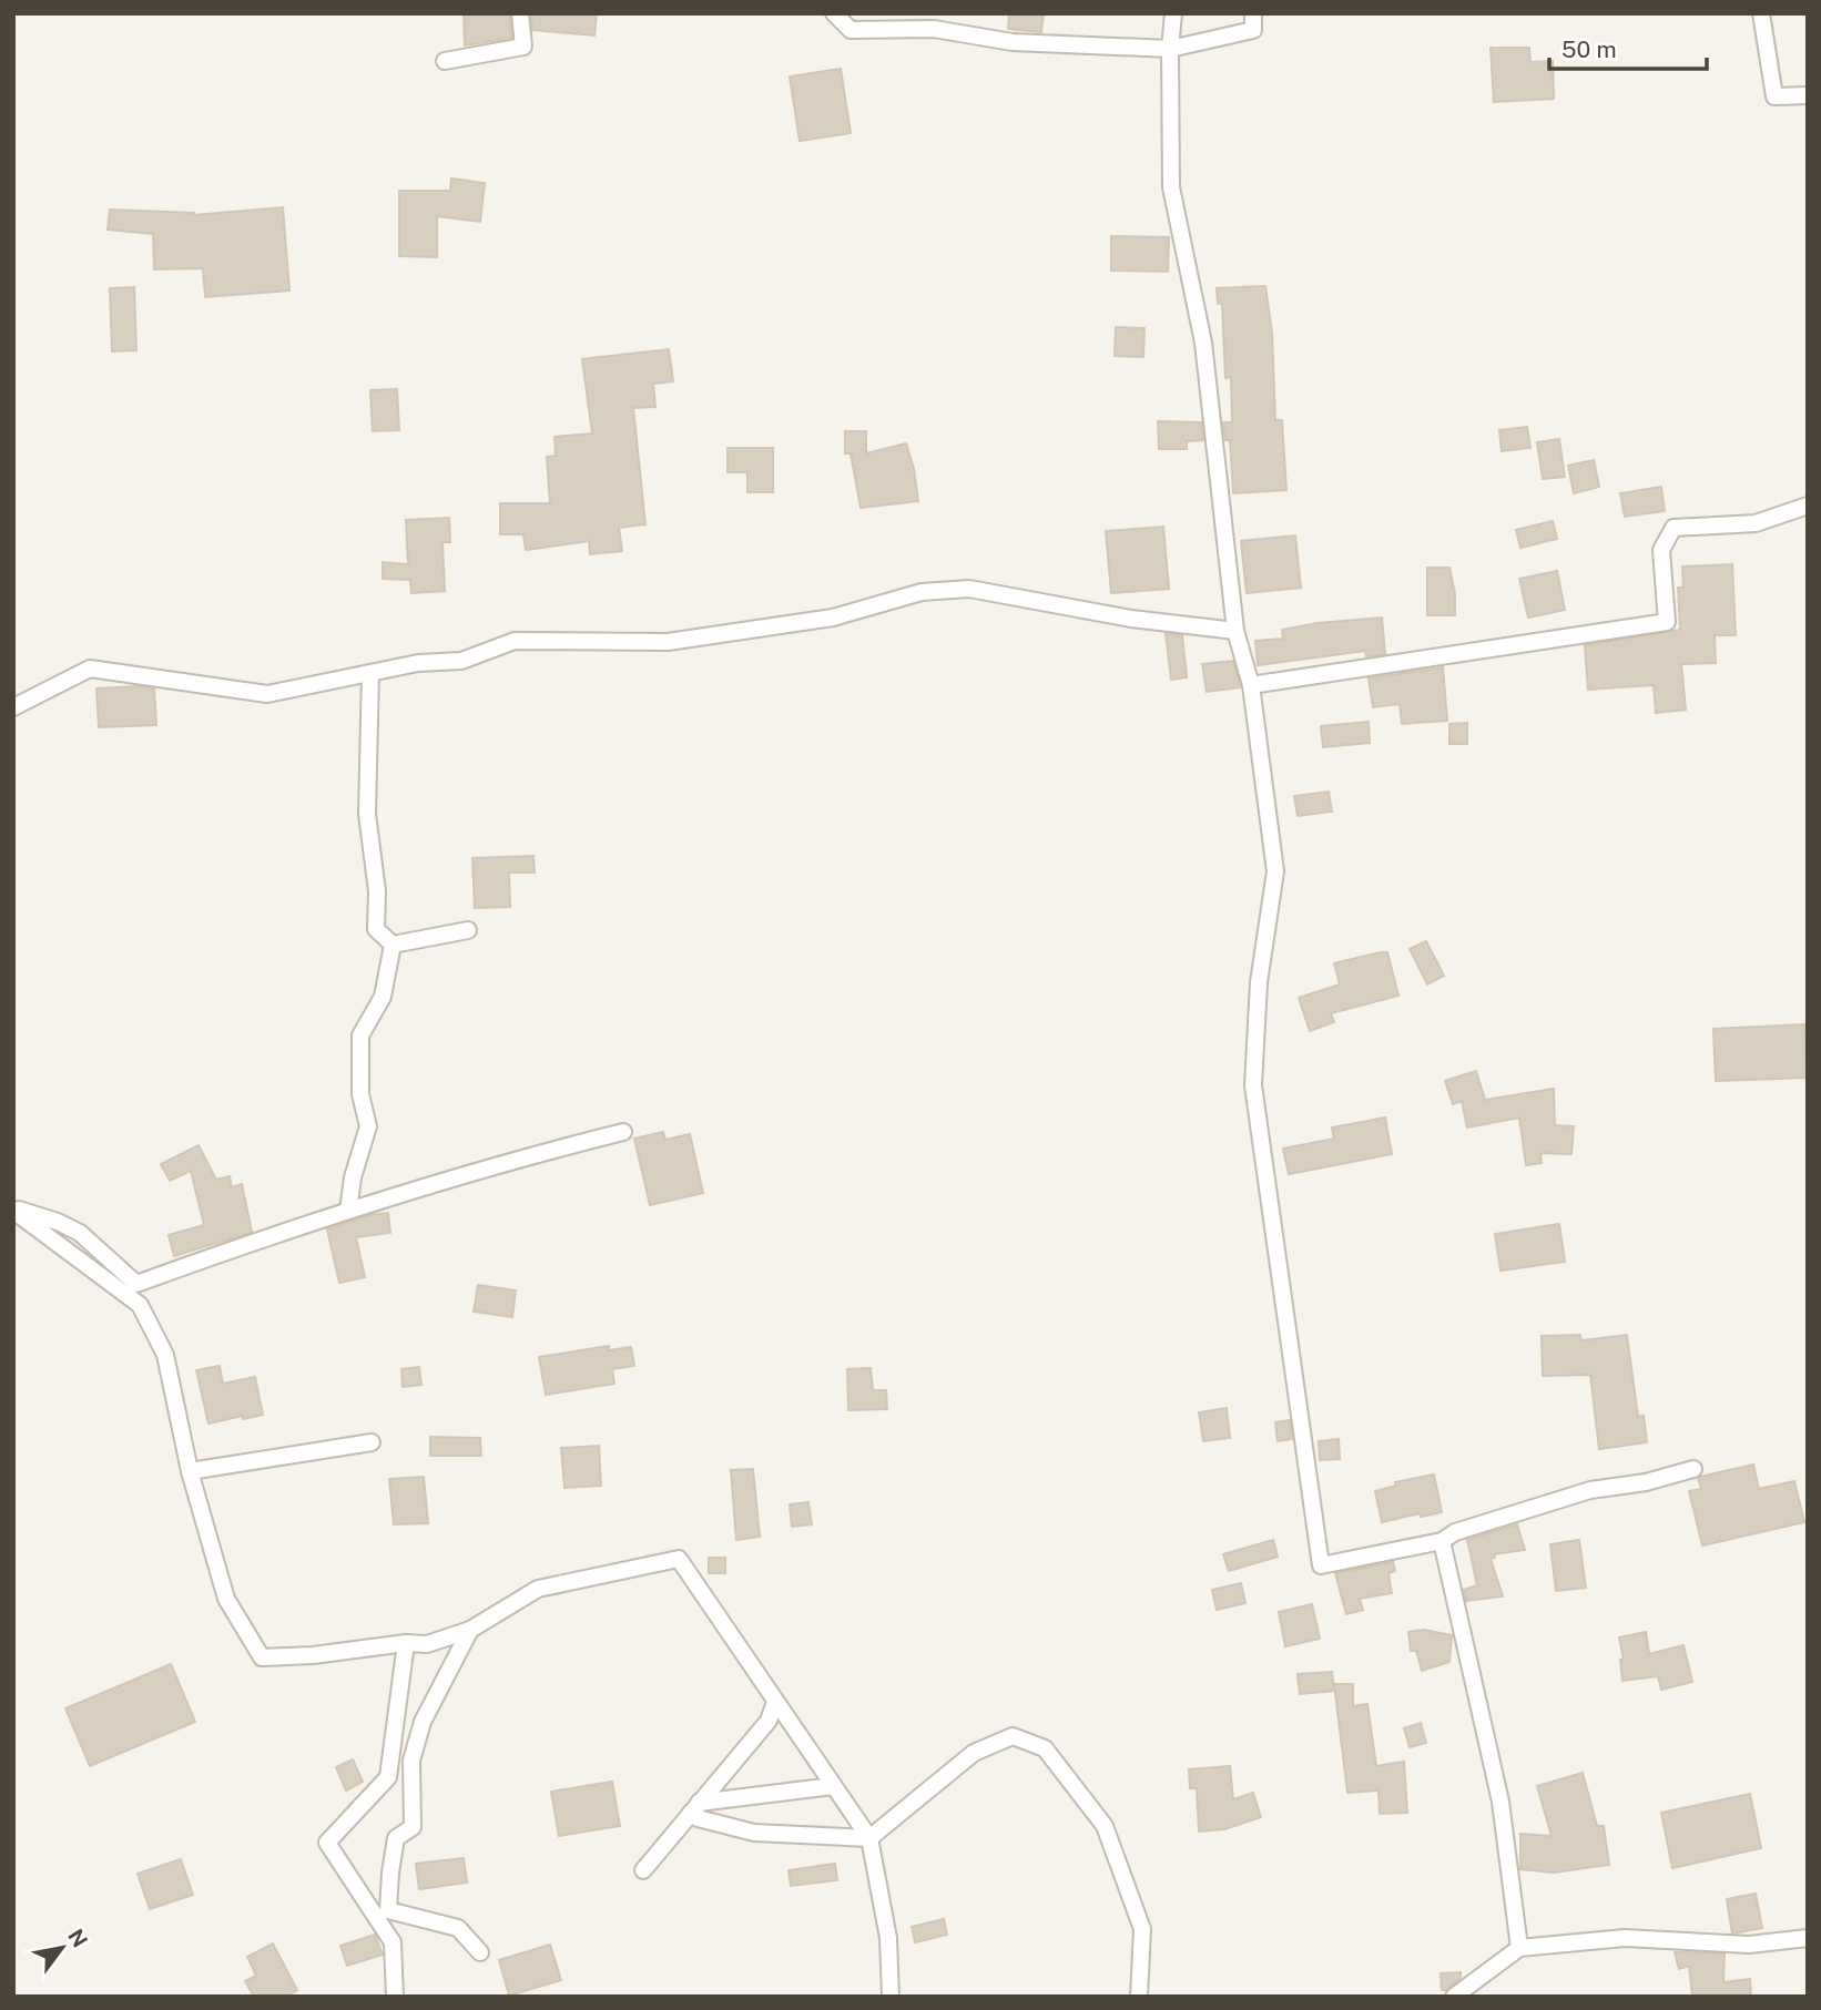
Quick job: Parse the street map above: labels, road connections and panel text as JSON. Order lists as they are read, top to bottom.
{
  "scale_bar": "50 m",
  "north": "top right"
}
